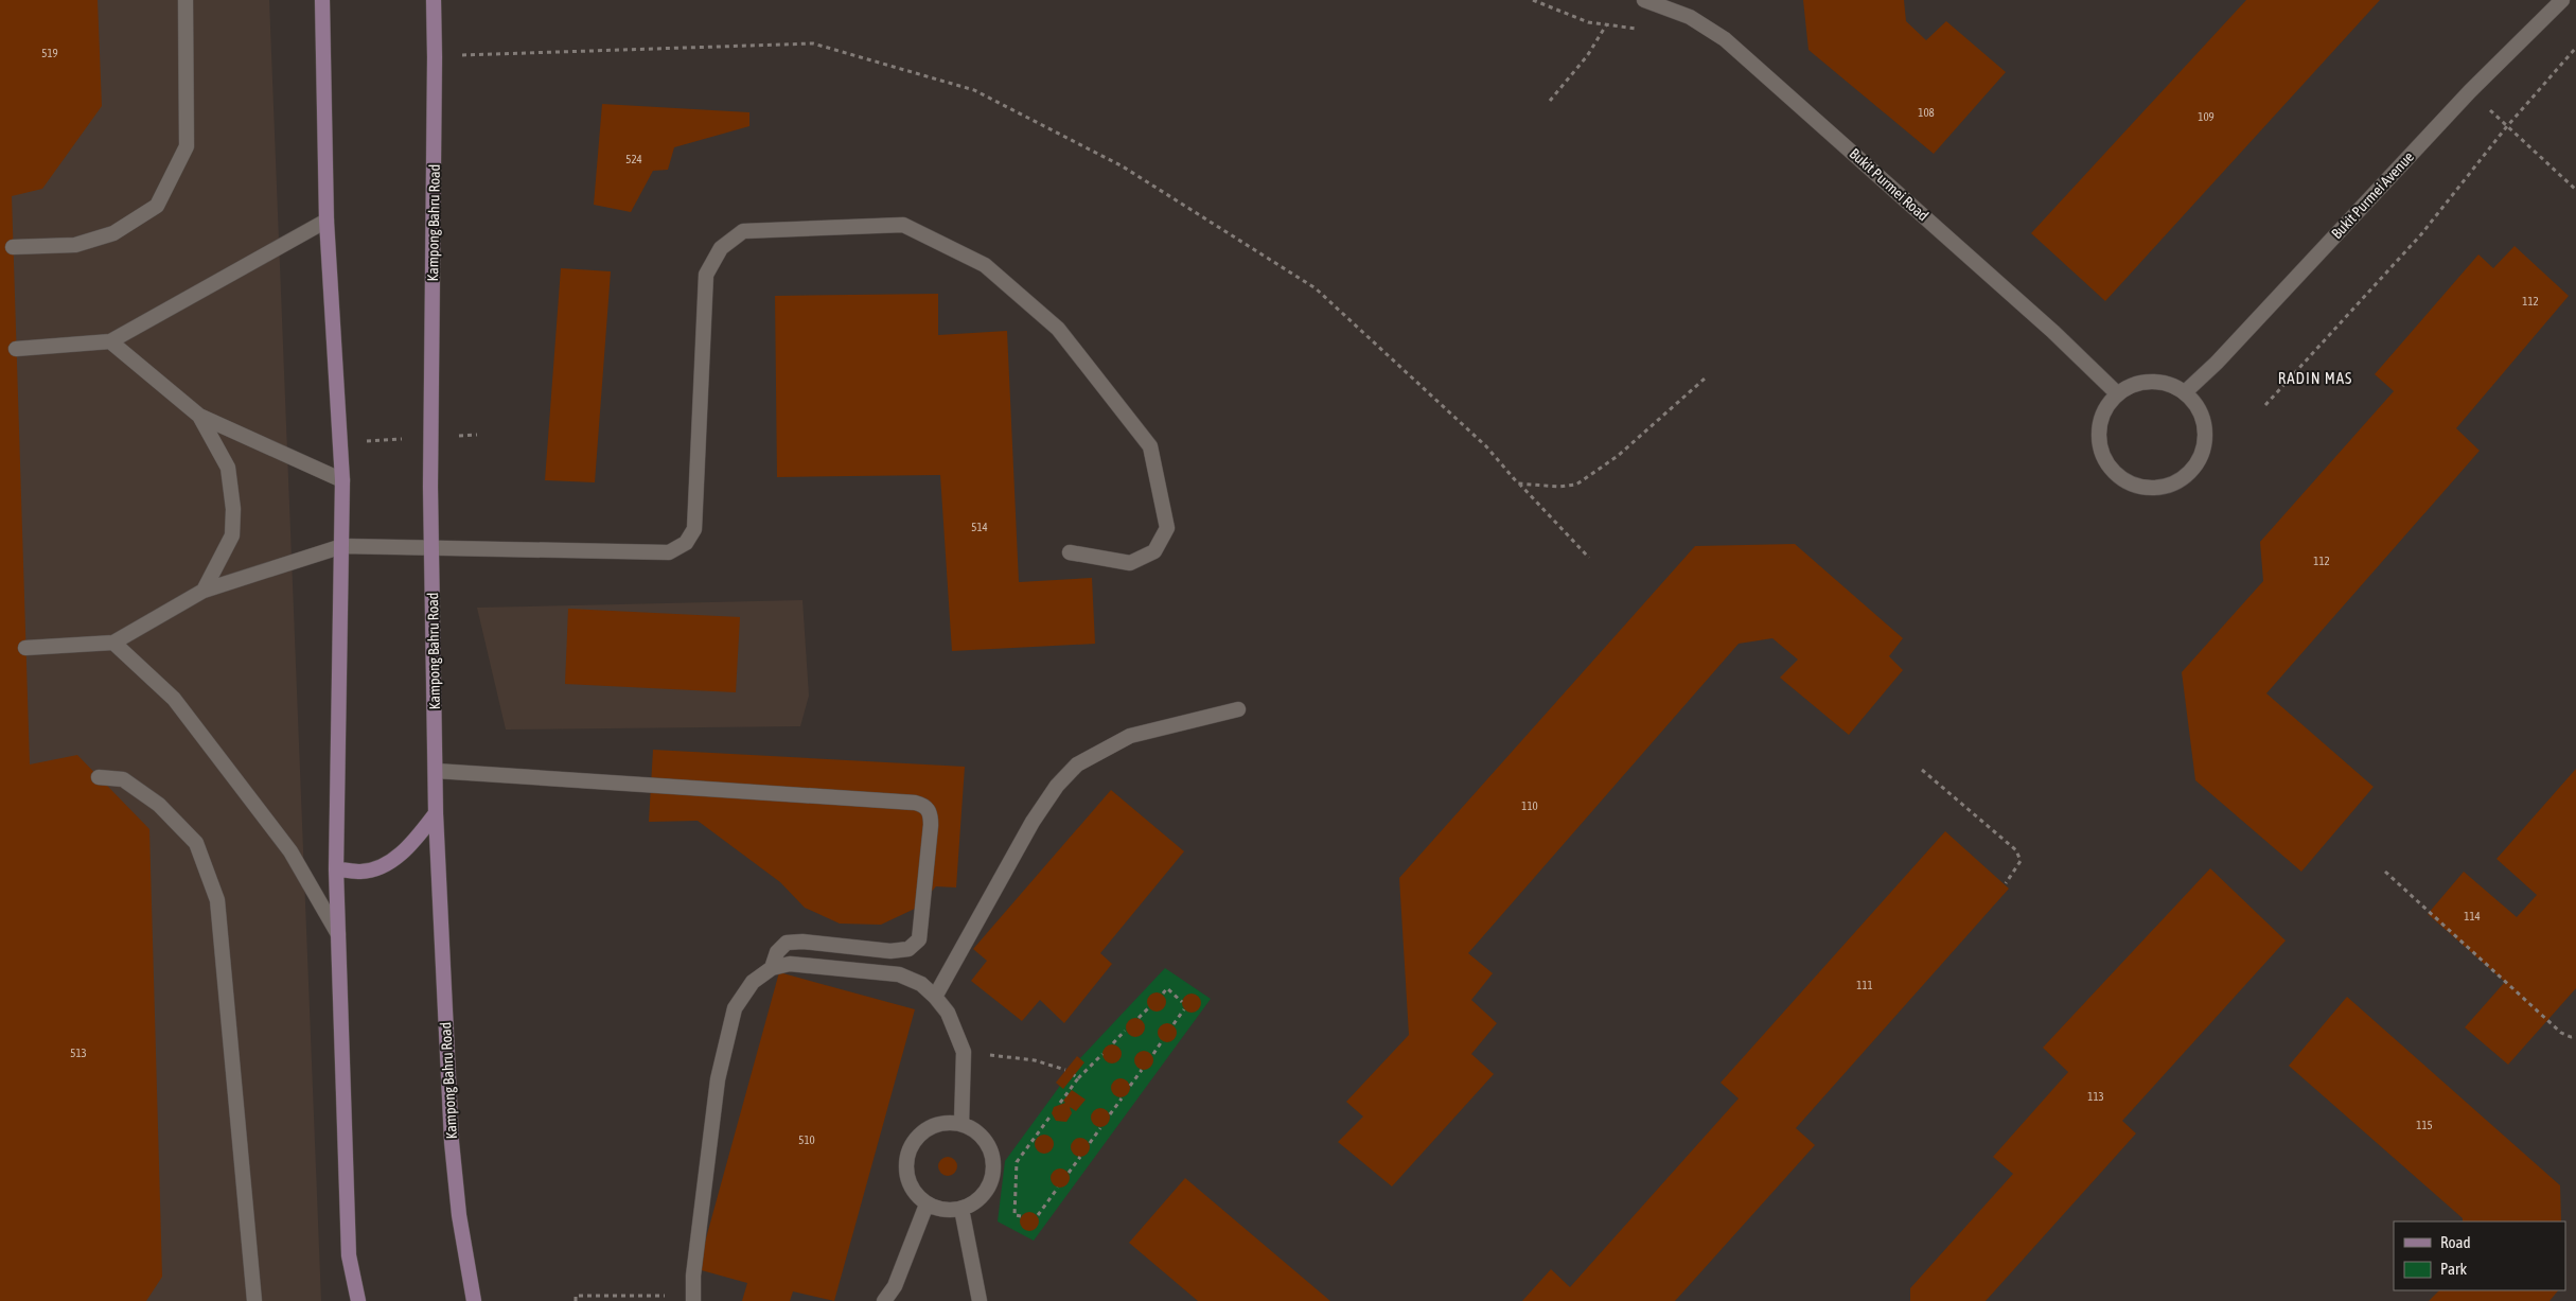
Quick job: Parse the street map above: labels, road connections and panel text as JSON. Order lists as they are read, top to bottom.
{
  "streets": {
    "main road": ["Kampong Bahru Road"],
    "street": ["Bukit Purmei Road", "Bukit Purmei Avenue"]
  },
  "crossings": [
    ["Bukit Purmei Road", "Bukit Purmei Avenue"]
  ],
  "districts": ["RADIN MAS"],
  "house_numbers": [
    "519",
    "108",
    "109",
    "524",
    "112",
    "514",
    "112",
    "110",
    "114",
    "111",
    "513",
    "113",
    "115",
    "510"
  ],
  "legend": ["Road", "Park"]
}
